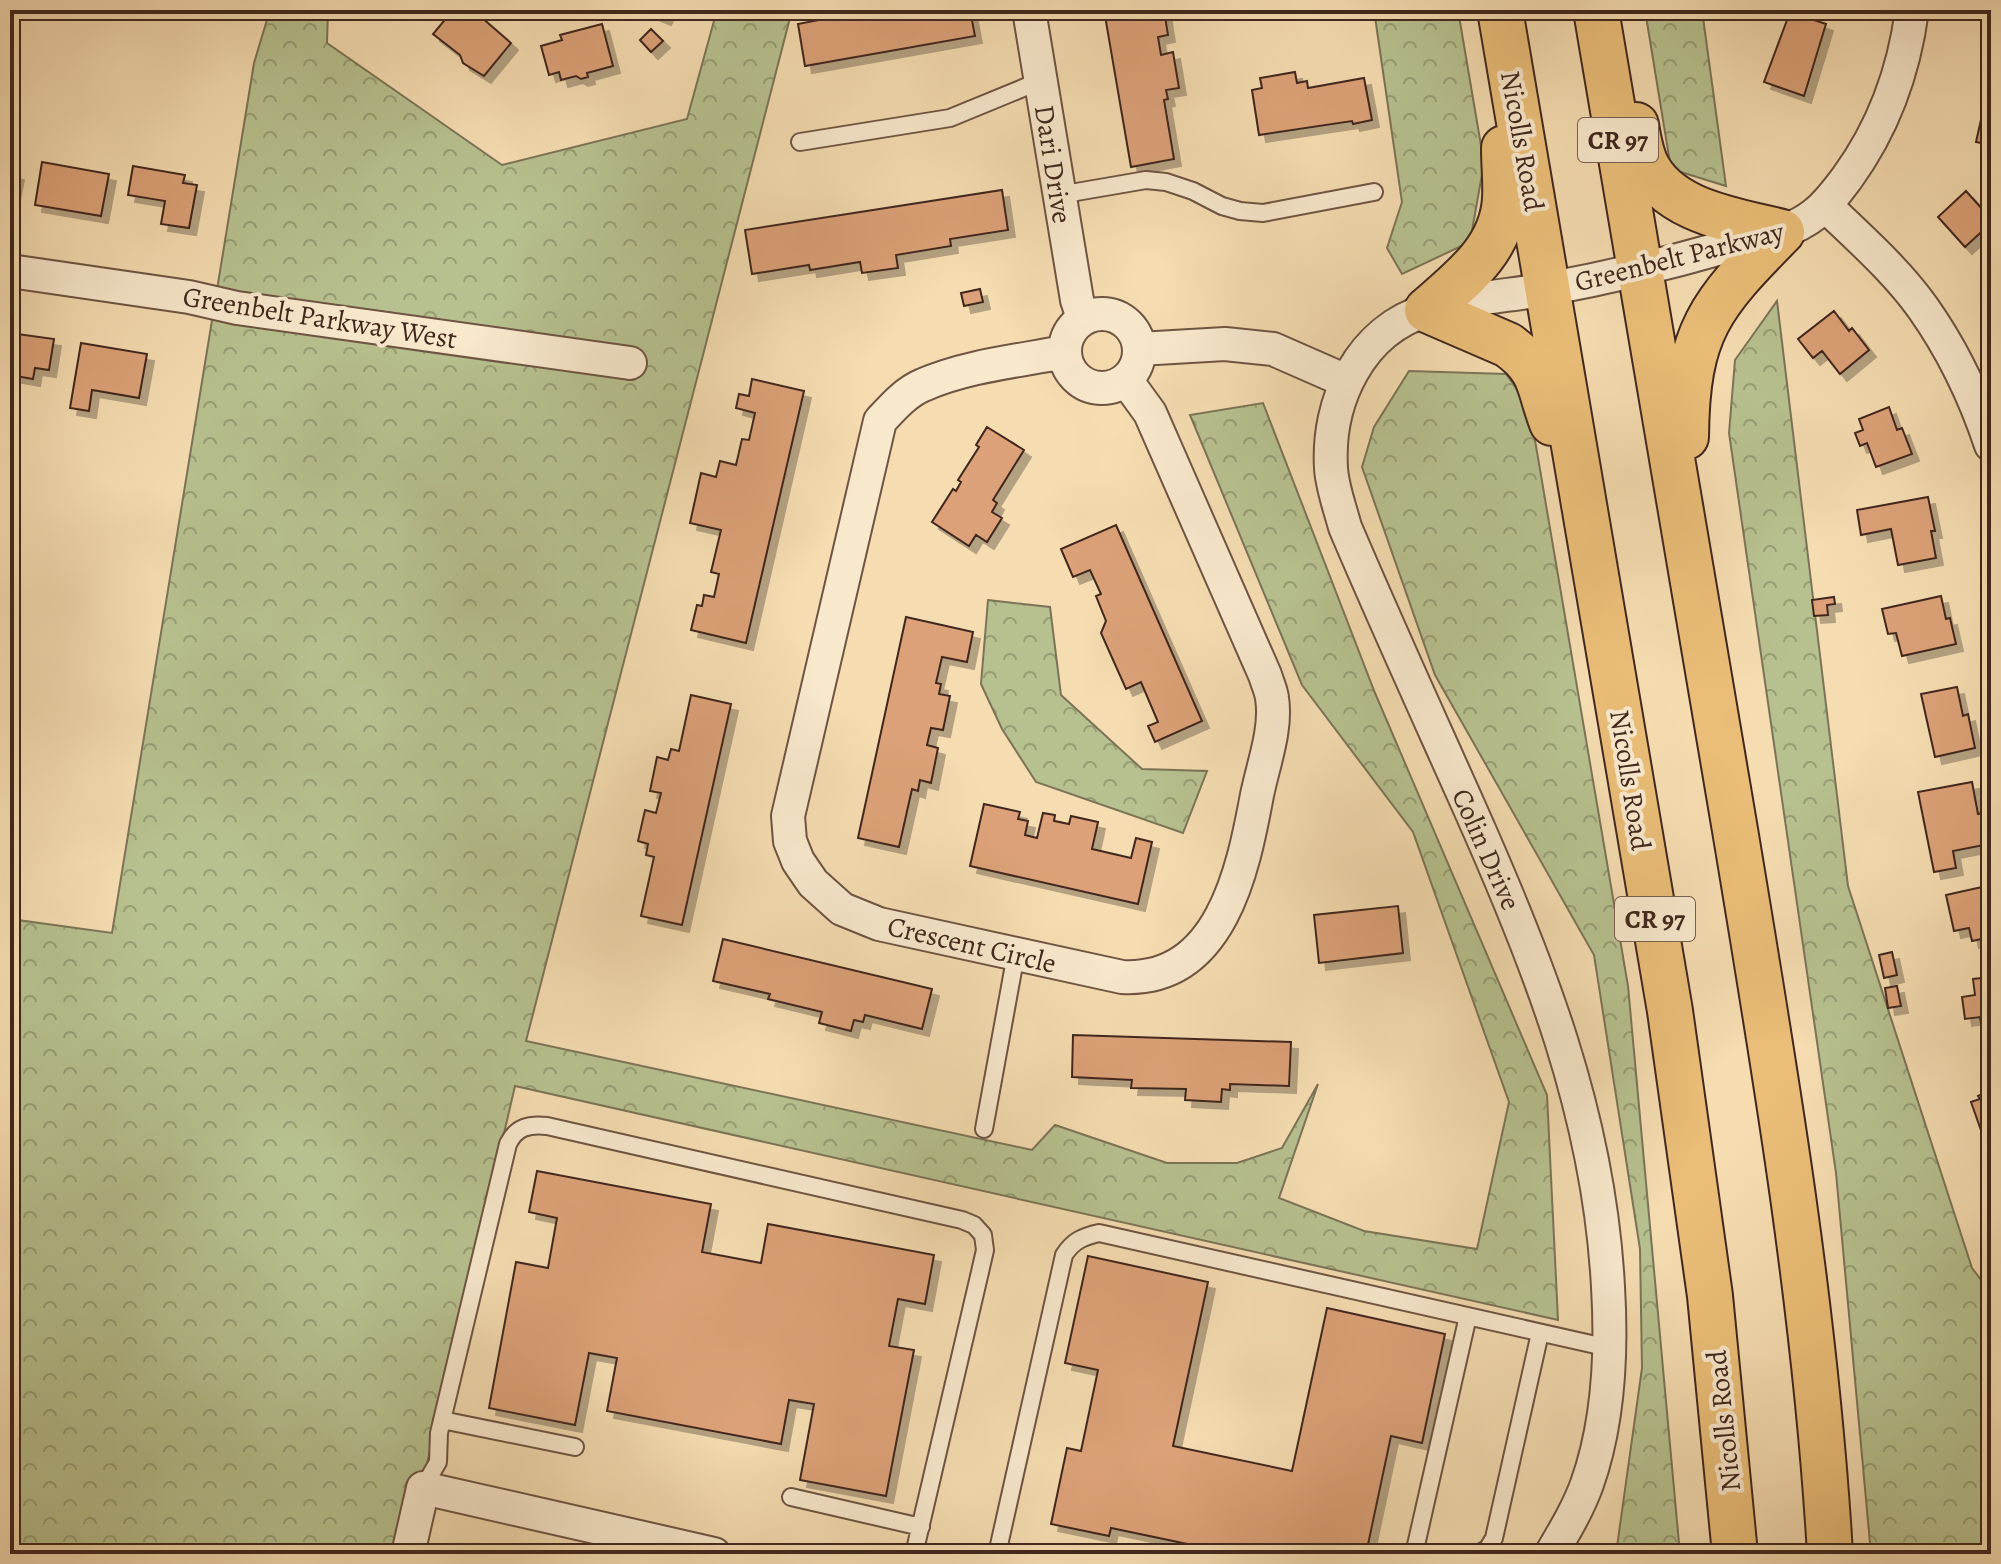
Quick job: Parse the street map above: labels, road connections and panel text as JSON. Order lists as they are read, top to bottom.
{
  "streets": {
    "highway": ["CR 97", "Nicolls Road"],
    "street": [
      "Dari Drive",
      "Greenbelt Parkway",
      "Greenbelt Parkway West",
      "Colin Drive",
      "Crescent Circle"
    ]
  },
  "crossings": [
    ["CR 97", "Greenbelt Parkway"],
    ["Nicolls Road", "Greenbelt Parkway"],
    ["Nicolls Road", "Colin Drive"],
    ["Dari Drive", "Crescent Circle"],
    ["Greenbelt Parkway", "Colin Drive"]
  ]
}
